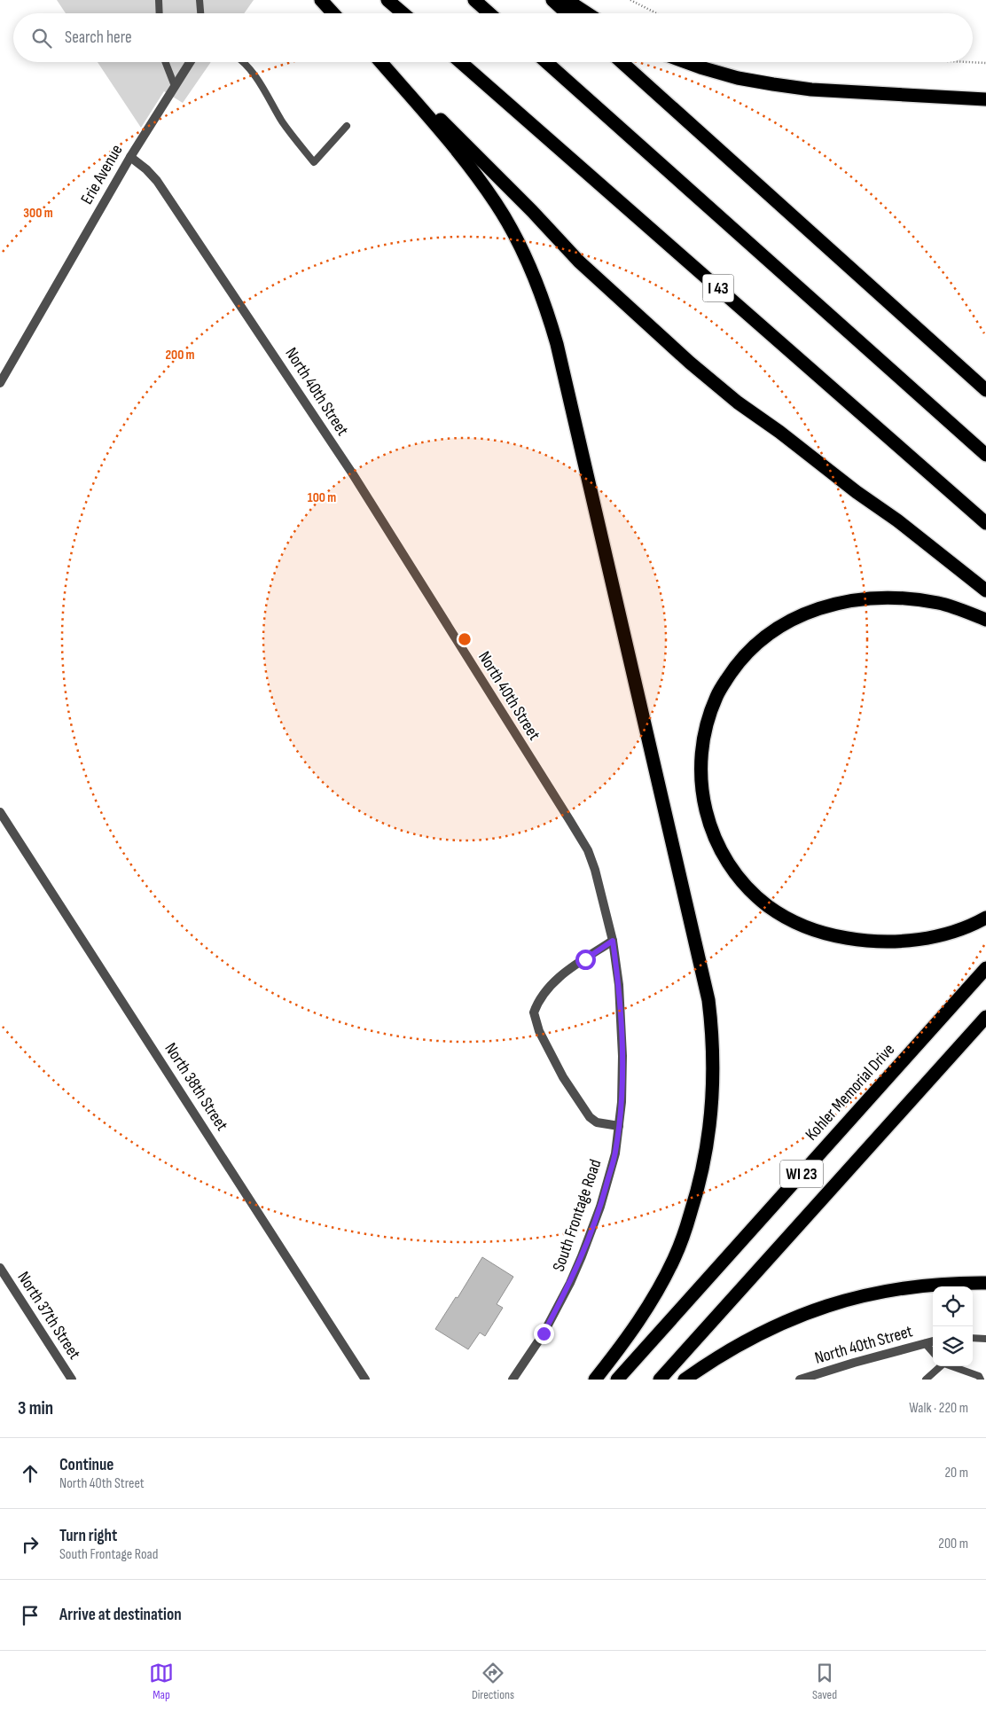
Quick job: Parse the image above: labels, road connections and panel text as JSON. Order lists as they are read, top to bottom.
{
  "streets": {
    "highway": ["I 43", "Kohler Memorial Drive", "WI 23"],
    "street": [
      "Erie Avenue",
      "North 40th Street",
      "North 38th Street",
      "South Frontage Road",
      "North 37th Street"
    ]
  },
  "crossings": [
    ["Erie Avenue", "North 40th Street"],
    ["North 40th Street", "South Frontage Road"]
  ],
  "page": {
    "search": "Search here",
    "heading": ["3 min", "Walk · 220 m"],
    "list": [
      ["Continue", "North 40th Street", "20 m"],
      ["Turn right", "South Frontage Road", "200 m"],
      "Arrive at destination"
    ],
    "nav": ["Map", "Directions", "Saved"]
  },
  "rings": ["300 m", "200 m", "100 m"]
}
